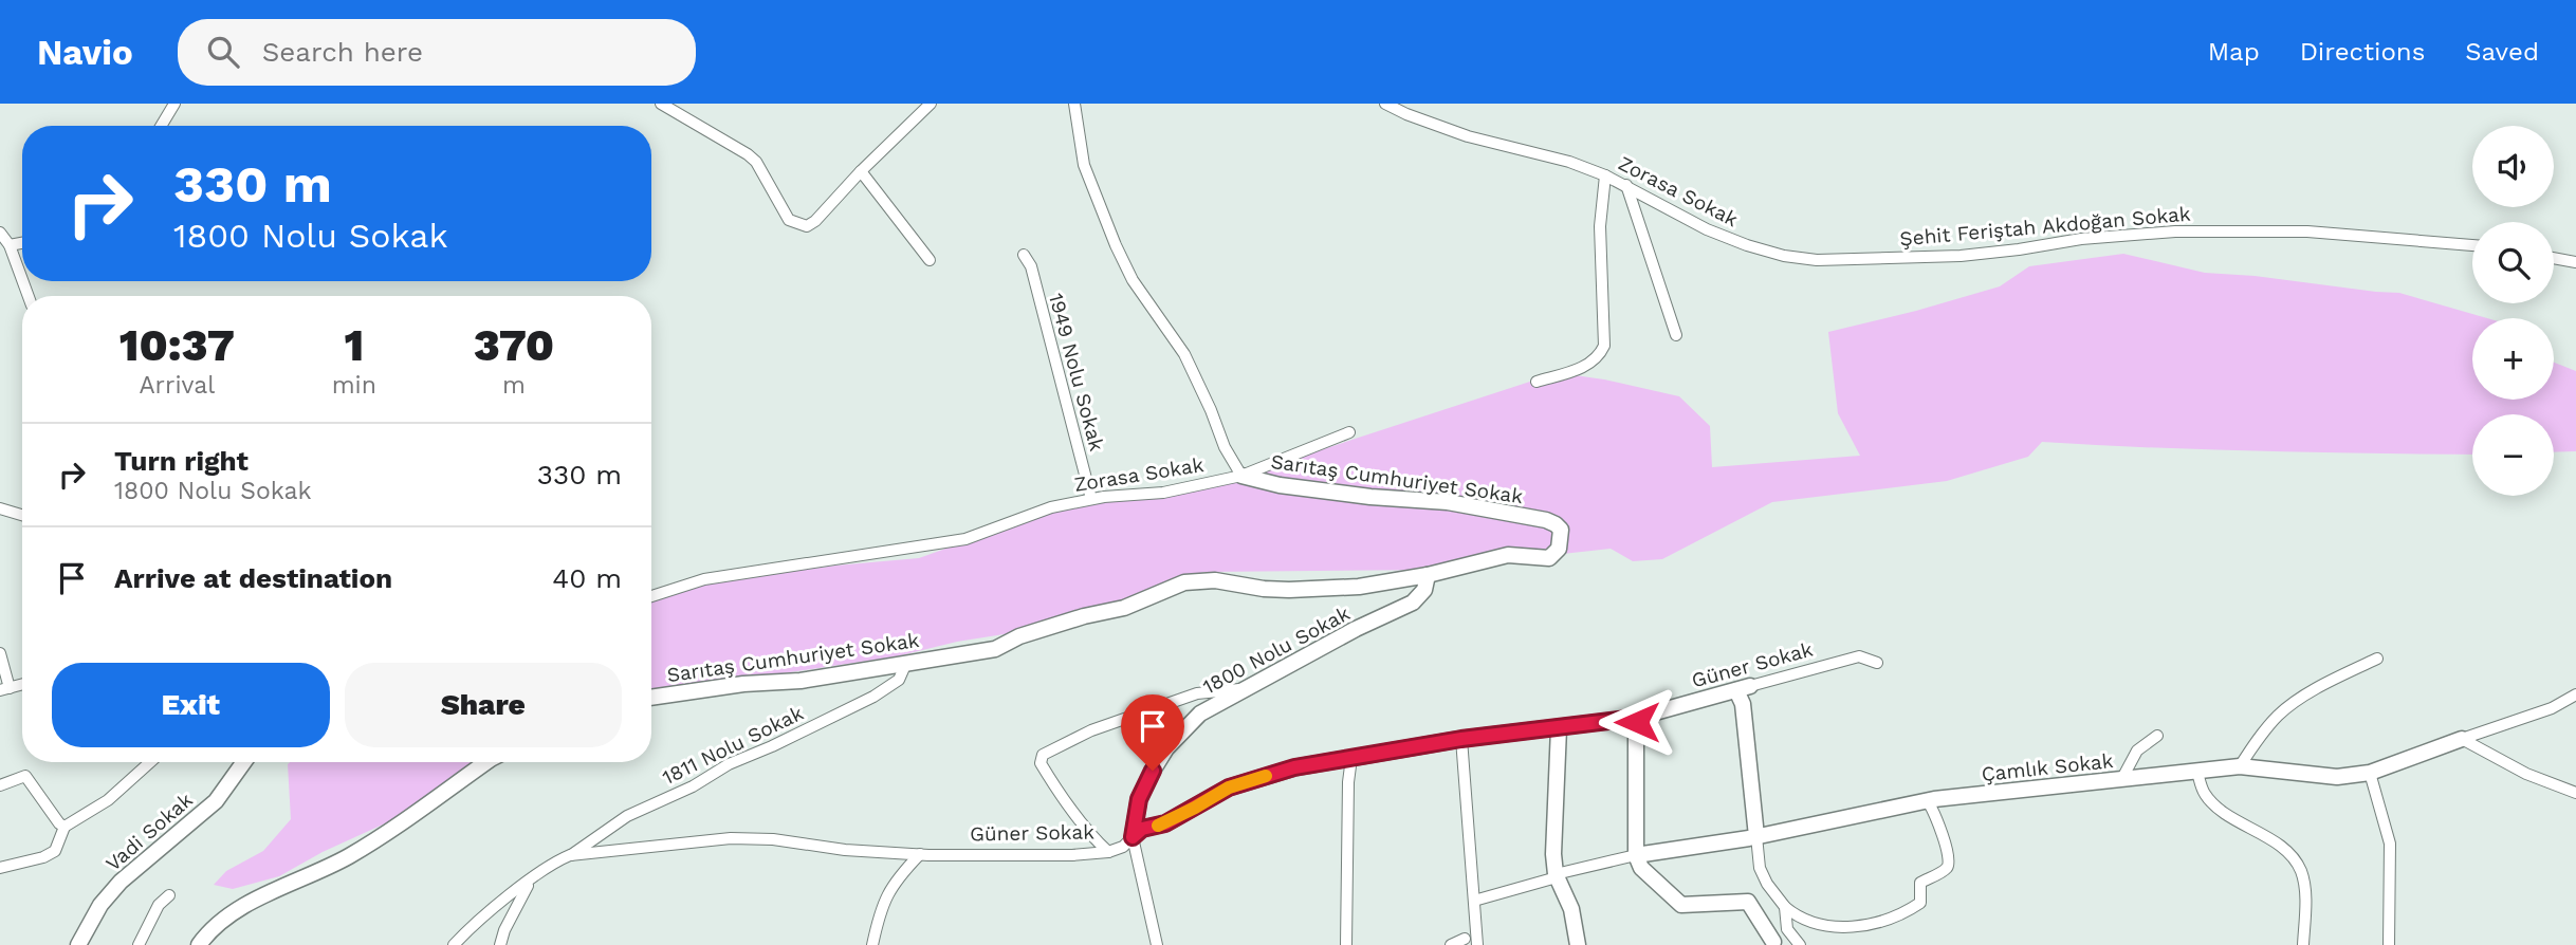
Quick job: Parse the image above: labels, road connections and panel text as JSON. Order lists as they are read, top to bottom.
{
  "streets": {
    "street": [
      "Zorasa Sokak",
      "Şehit Feriştah Akdoğan Sokak",
      "1949 Nolu Sokak",
      "Sarıtaş Cumhuriyet Sokak",
      "1800 Nolu Sokak",
      "Güner Sokak",
      "1811 Nolu Sokak",
      "Çamlık Sokak",
      "Vadi Sokak"
    ]
  },
  "crossings": [
    ["Zorasa Sokak", "Şehit Feriştah Akdoğan Sokak"],
    ["Zorasa Sokak", "1949 Nolu Sokak"],
    ["Zorasa Sokak", "Sarıtaş Cumhuriyet Sokak"],
    ["Sarıtaş Cumhuriyet Sokak", "1800 Nolu Sokak"],
    ["Sarıtaş Cumhuriyet Sokak", "1811 Nolu Sokak"],
    ["1800 Nolu Sokak", "Güner Sokak"],
    ["Güner Sokak", "1811 Nolu Sokak"]
  ],
  "page": {
    "header": "Navio",
    "search": "Search here",
    "nav": ["Map", "Directions", "Saved"],
    "map_buttons": ["+", "−"],
    "turn": ["330 m", "1800 Nolu Sokak"],
    "eta": [
      "10:37",
      "Arrival",
      "1",
      "min",
      "370",
      "m"
    ],
    "list": [
      {
        "name": "Turn right",
        "note": "1800 Nolu Sokak",
        "value": "330 m"
      },
      {
        "name": "Arrive at destination",
        "value": "40 m"
      }
    ],
    "buttons": ["Exit", "Share"]
  }
}
